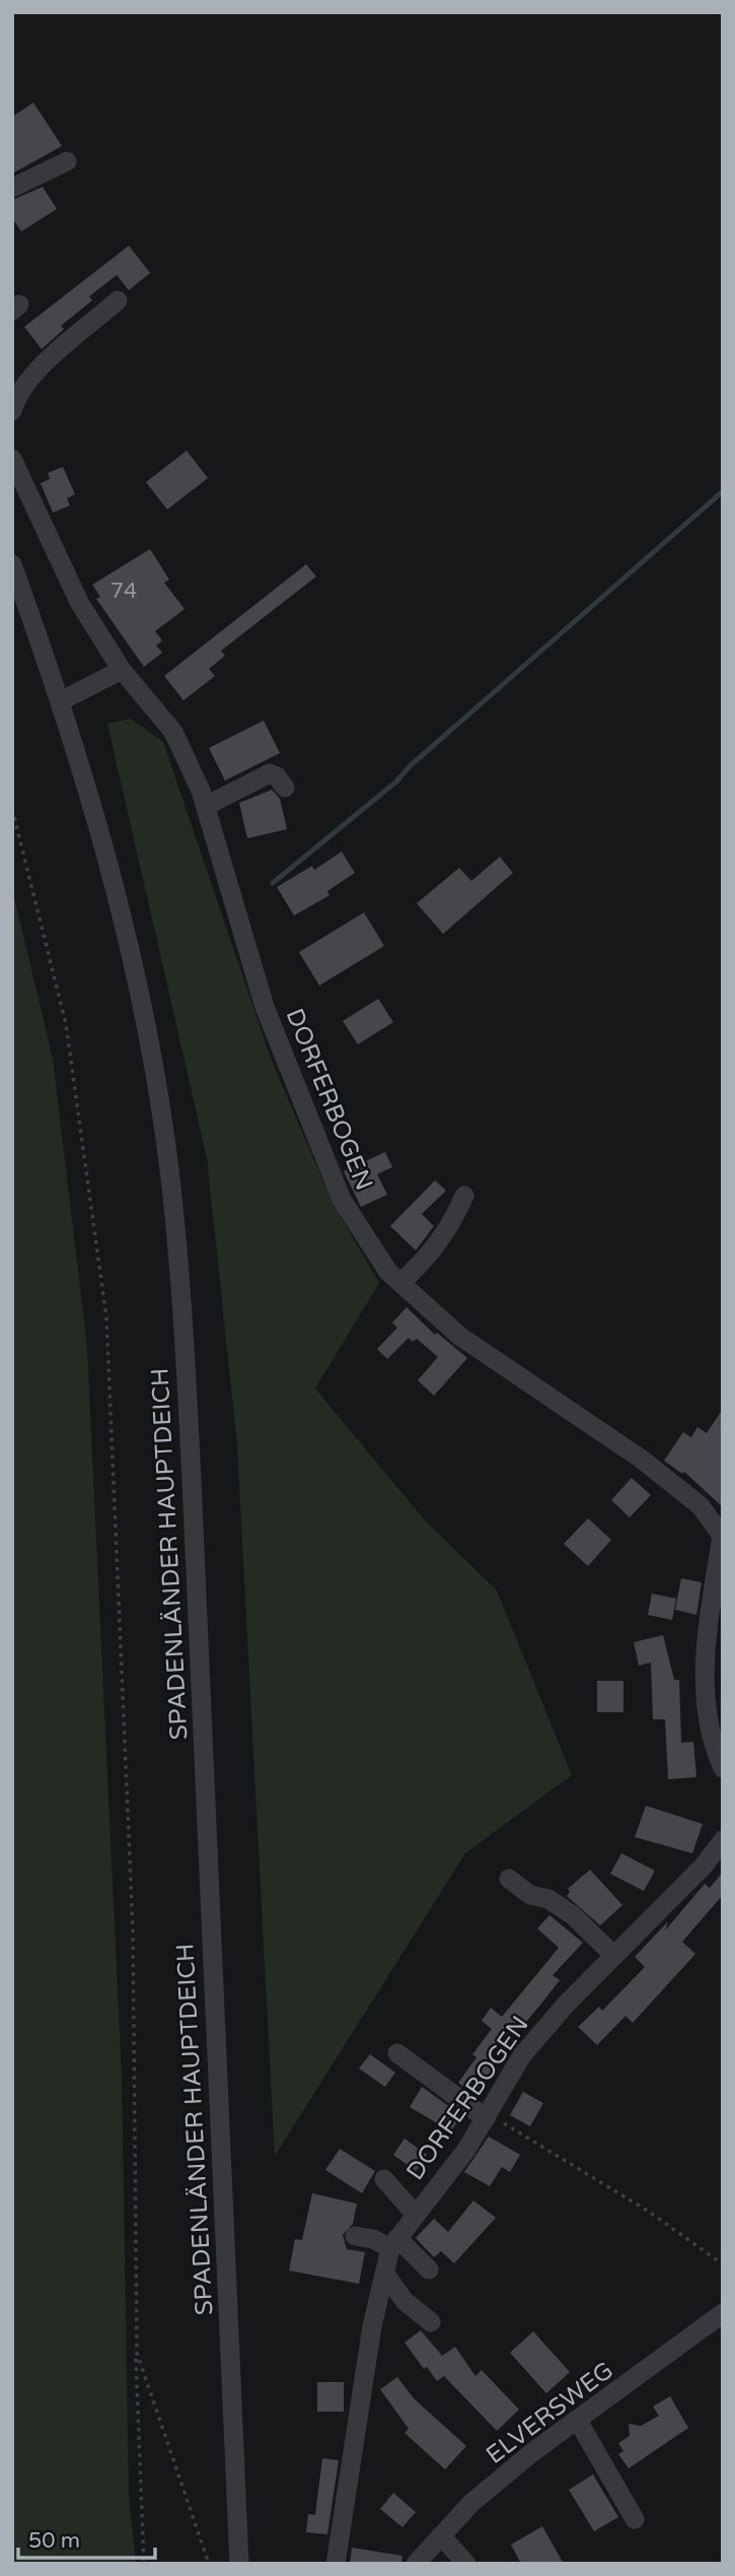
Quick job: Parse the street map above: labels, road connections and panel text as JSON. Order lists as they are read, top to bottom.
{
  "streets": {
    "street": ["DORFERBOGEN", "SPADENLÄNDER HAUPTDEICH", "ELVERSWEG"]
  },
  "house_numbers": ["74"],
  "scale_bar": "50 m"
}
